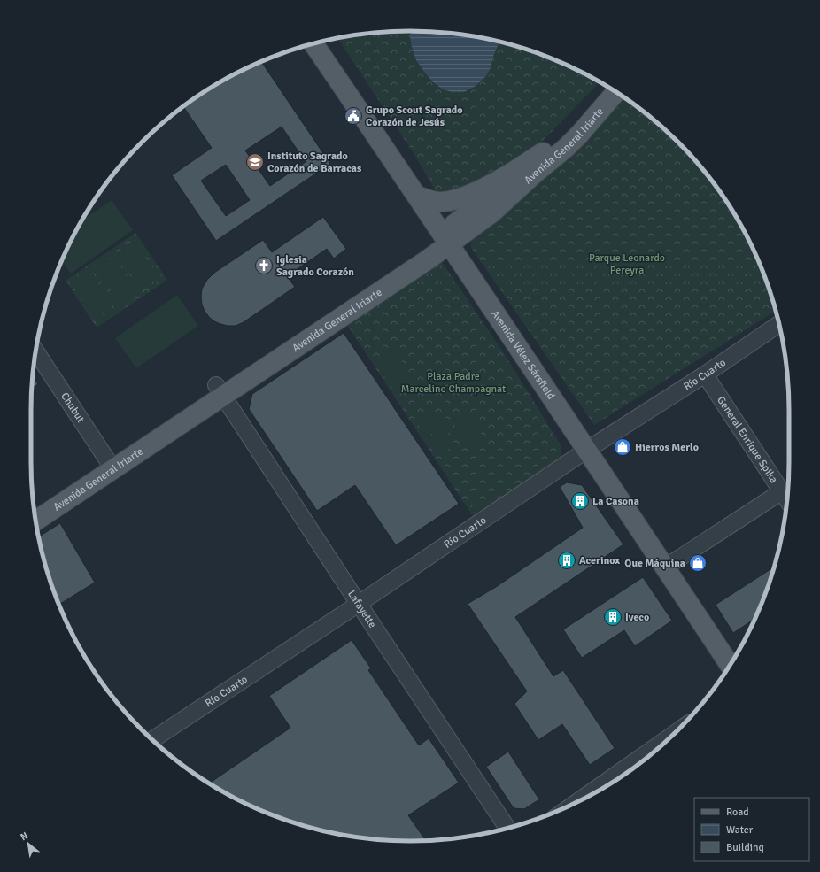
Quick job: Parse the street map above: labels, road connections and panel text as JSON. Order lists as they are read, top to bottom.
{
  "streets": {
    "main road": ["Avenida General Iriarte", "Avenida Vélez Sársfield"],
    "street": [
      "Río Cuarto",
      "Chubut",
      "General Enrique Spika",
      "Lafayette"
    ]
  },
  "crossings": [
    ["Avenida General Iriarte", "Avenida Vélez Sársfield"],
    ["Avenida General Iriarte", "Chubut"],
    ["Avenida General Iriarte", "Lafayette"],
    ["Avenida Vélez Sársfield", "Río Cuarto"],
    ["Río Cuarto", "General Enrique Spika"],
    ["Río Cuarto", "Lafayette"]
  ],
  "parks": ["Parque Leonardo Pereyra", "Plaza Padre Marcelino Champagnat"],
  "places": {
    "public building": ["Grupo Scout Sagrado Corazón de Jesús"],
    "school or university": ["Instituto Sagrado Corazón de Barracas"],
    "church": ["Iglesia Sagrado Corazón"],
    "shop": ["Hierros Merlo", "Que Máquina"],
    "building": ["La Casona", "Acerinox", "Iveco"]
  },
  "legend": ["Road", "Water", "Building"],
  "north": "top left"
}
